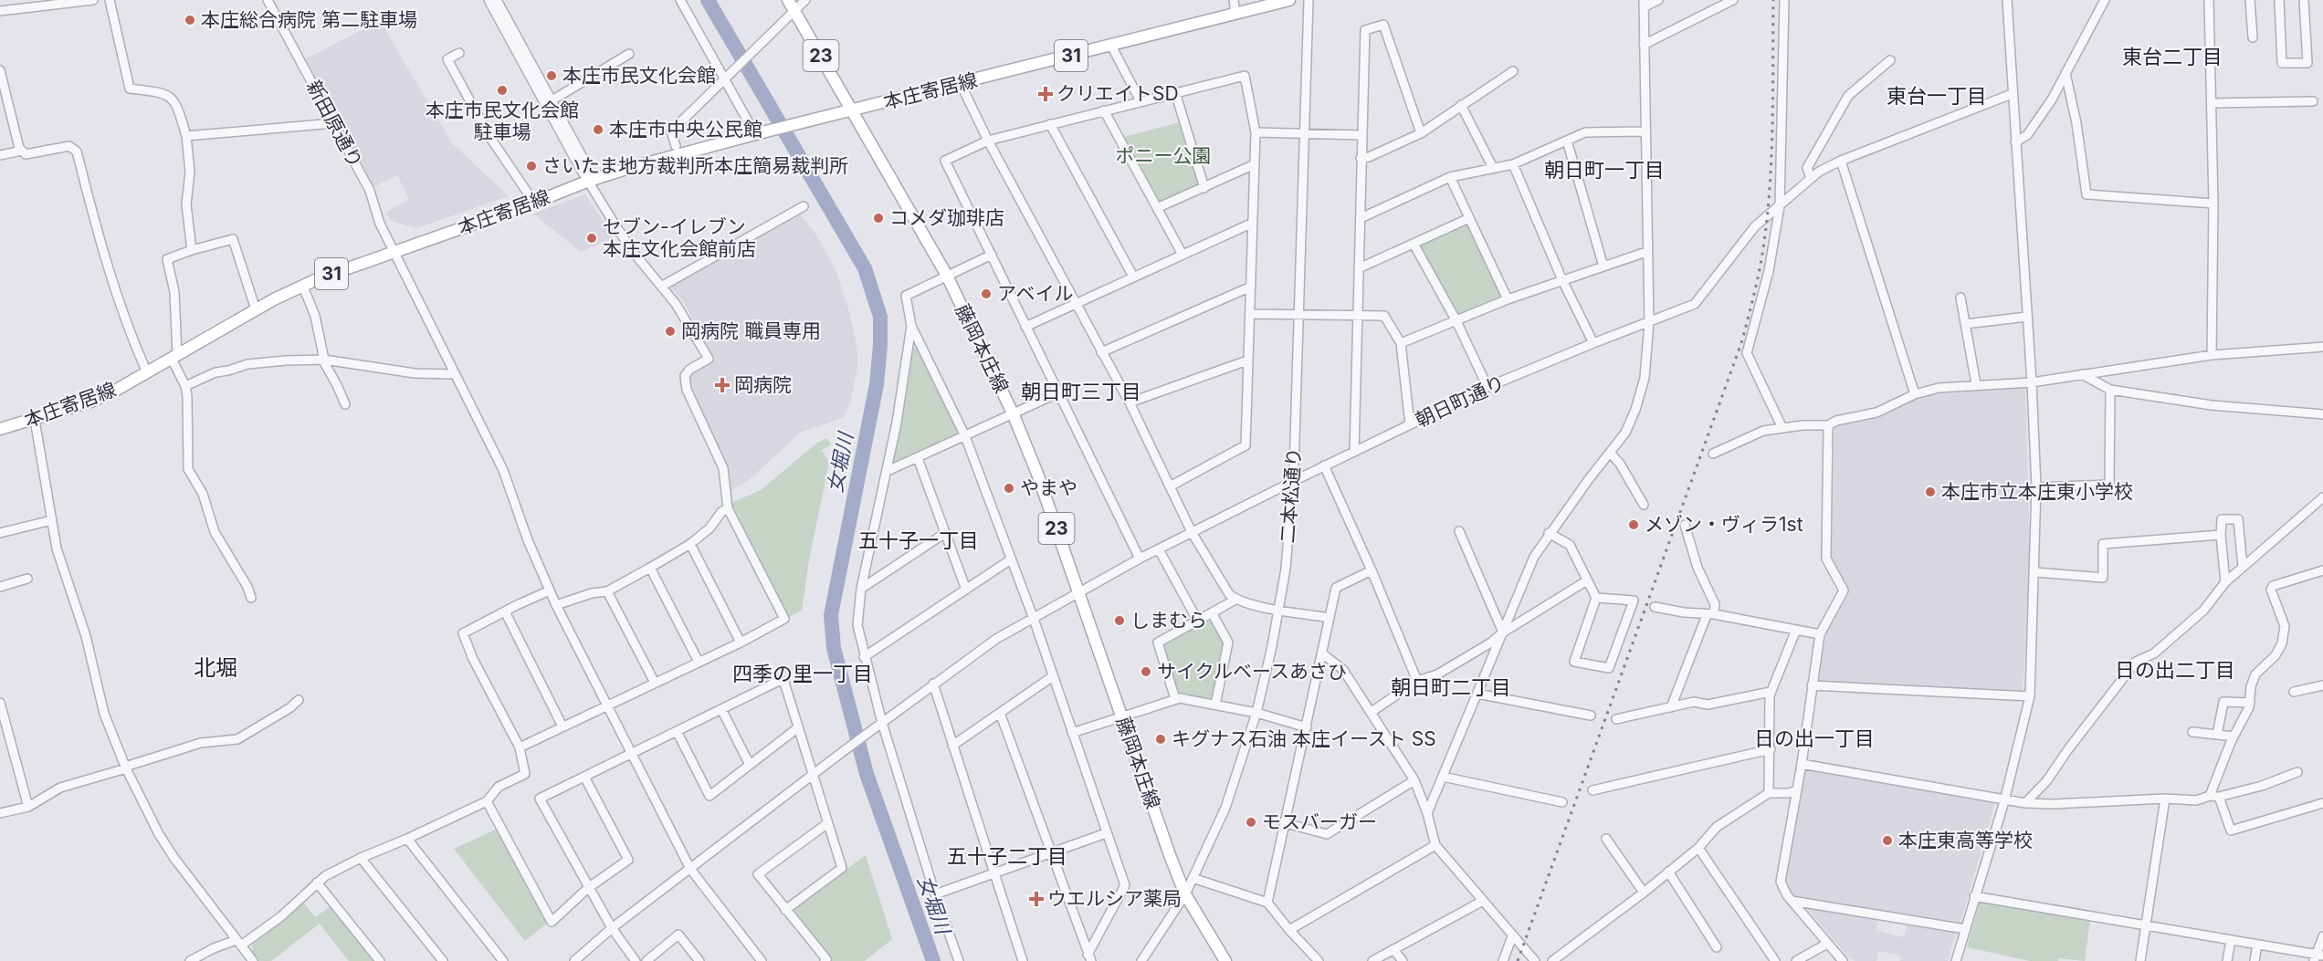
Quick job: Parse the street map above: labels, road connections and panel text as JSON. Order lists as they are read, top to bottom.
{
  "streets": {
    "main road": [
      "23",
      "31",
      "本庄寄居線",
      "藤岡本庄線"
    ],
    "street": ["新田原通り", "朝日町通り", "二本松通り"]
  },
  "crossings": [
    ["本庄寄居線", "新田原通り"],
    ["本庄寄居線", "藤岡本庄線"],
    ["新田原通り", "朝日町通り"],
    ["藤岡本庄線", "朝日町通り"],
    ["藤岡本庄線", "二本松通り"],
    ["朝日町通り", "二本松通り"]
  ],
  "districts": [
    "東台二丁目",
    "東台一丁目",
    "朝日町一丁目",
    "朝日町三丁目",
    "五十子一丁目",
    "北堀",
    "日の出二丁目",
    "四季の里一丁目",
    "朝日町二丁目",
    "日の出一丁目",
    "五十子二丁目"
  ],
  "water": ["女堀川"],
  "parks": ["ポニー公園"],
  "places": {
    "other": [
      "本庄総合病院 第二駐車場",
      "本庄市民文化会館",
      "本庄市民文化会館 駐車場",
      "本庄市中央公民館",
      "さいたま地方裁判所本庄簡易裁判所",
      "コメダ珈琲店",
      "セブン-イレブン 本庄文化会館前店",
      "アベイル",
      "岡病院 職員専用",
      "やまや",
      "本庄市立本庄東小学校",
      "メゾン・ヴィラ1st",
      "しまむら",
      "サイクルベースあさひ",
      "キグナス石油 本庄イースト SS",
      "モスバーガー",
      "本庄東高等学校"
    ],
    "health": ["クリエイトSD", "岡病院", "ウエルシア薬局"]
  }
}
